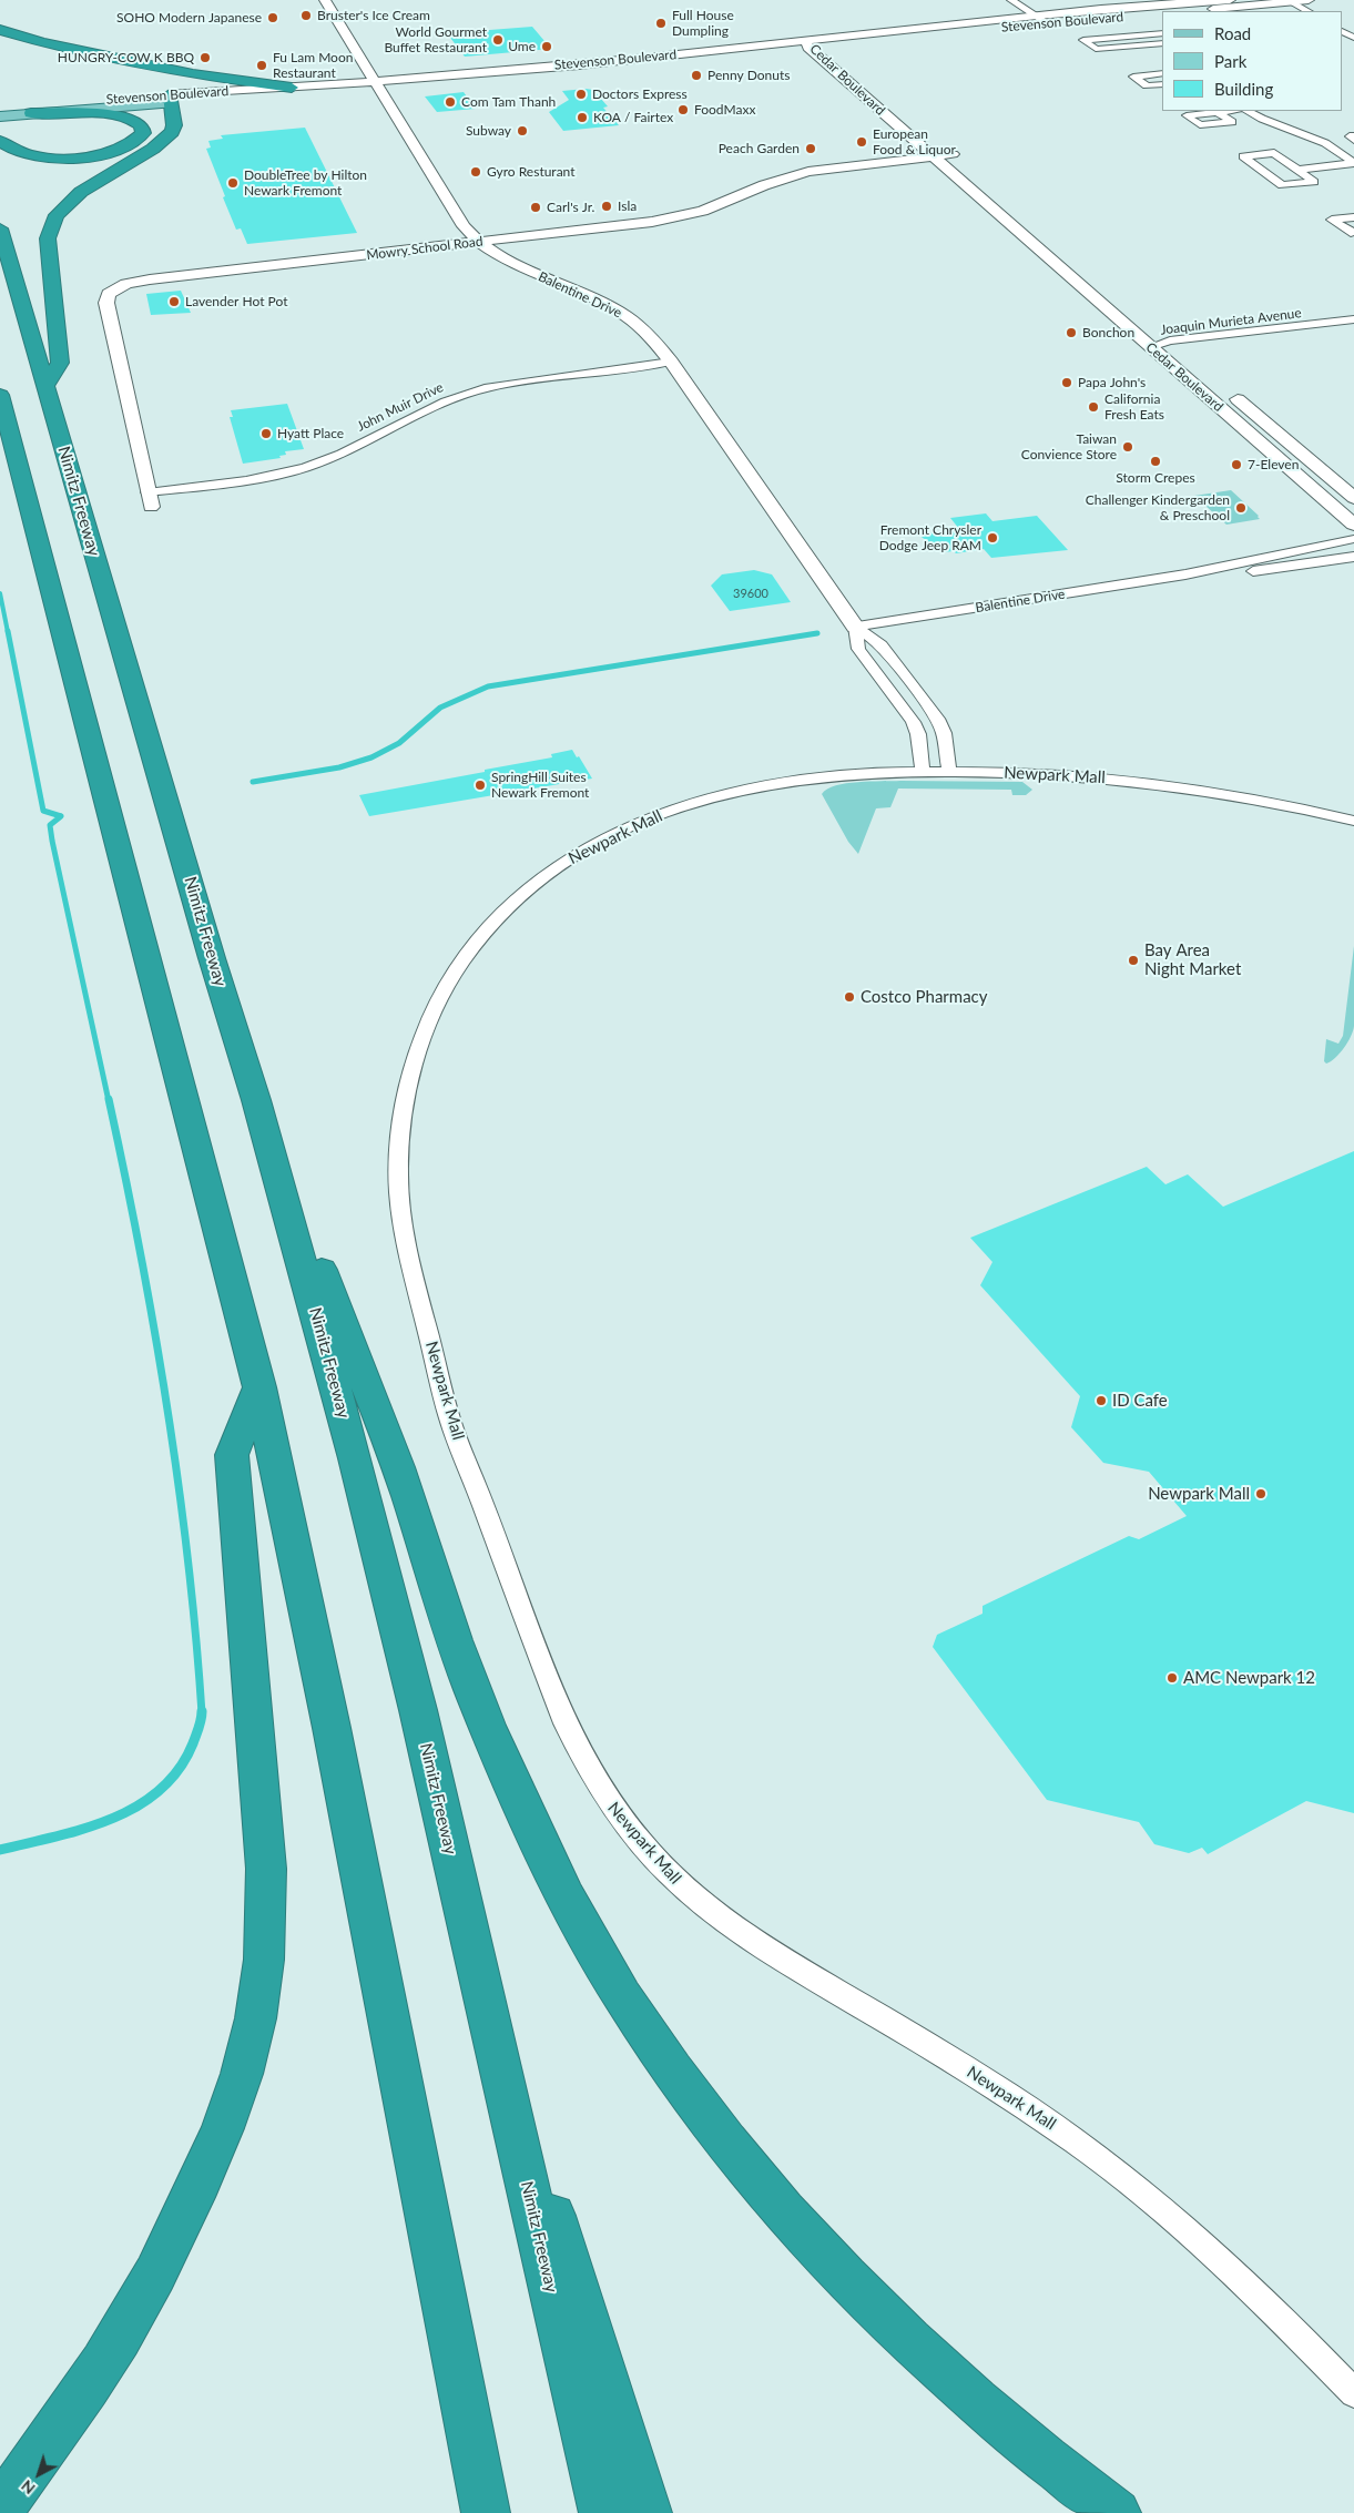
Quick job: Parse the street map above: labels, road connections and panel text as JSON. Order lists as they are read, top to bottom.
{
  "streets": {
    "highway": ["Nimitz Freeway"],
    "main road": [
      "Stevenson Boulevard",
      "Cedar Boulevard",
      "Mowry School Road",
      "Balentine Drive"
    ],
    "street": ["Joaquin Murieta Avenue", "John Muir Drive", "Newpark Mall"]
  },
  "crossings": [
    ["Stevenson Boulevard", "Cedar Boulevard"],
    ["Stevenson Boulevard", "Balentine Drive"],
    ["Cedar Boulevard", "Mowry School Road"],
    ["Cedar Boulevard", "Joaquin Murieta Avenue"],
    ["Mowry School Road", "Balentine Drive"],
    ["Mowry School Road", "John Muir Drive"],
    ["Balentine Drive", "John Muir Drive"],
    ["Balentine Drive", "Newpark Mall"]
  ],
  "places": [
    "Bruster's Ice Cream",
    "SOHO Modern Japanese",
    "Full House Dumpling",
    "World Gourmet Buffet Restaurant",
    "Ume",
    "HUNGRY-COW K BBQ",
    "Fu Lam Moon Restaurant",
    "Penny Donuts",
    "Doctors Express",
    "Com Tam Thanh",
    "FoodMaxx",
    "KOA / Fairtex",
    "Subway",
    "European Food & Liquor",
    "Peach Garden",
    "Gyro Resturant",
    "DoubleTree by Hilton Newark Fremont",
    "Isla",
    "Carl's Jr.",
    "Lavender Hot Pot",
    "Bonchon",
    "Papa John's",
    "California Fresh Eats",
    "Hyatt Place",
    "Taiwan Convience Store",
    "Storm Crepes",
    "7-Eleven",
    "Challenger Kindergarden & Preschool",
    "Fremont Chrysler Dodge Jeep RAM",
    "SpringHill Suites Newark Fremont",
    "Bay Area Night Market",
    "Costco Pharmacy",
    "ID Cafe",
    "Newpark Mall",
    "AMC Newpark 12"
  ],
  "house_numbers": ["39600"],
  "legend": ["Road", "Park", "Building"],
  "north": "bottom left"
}
